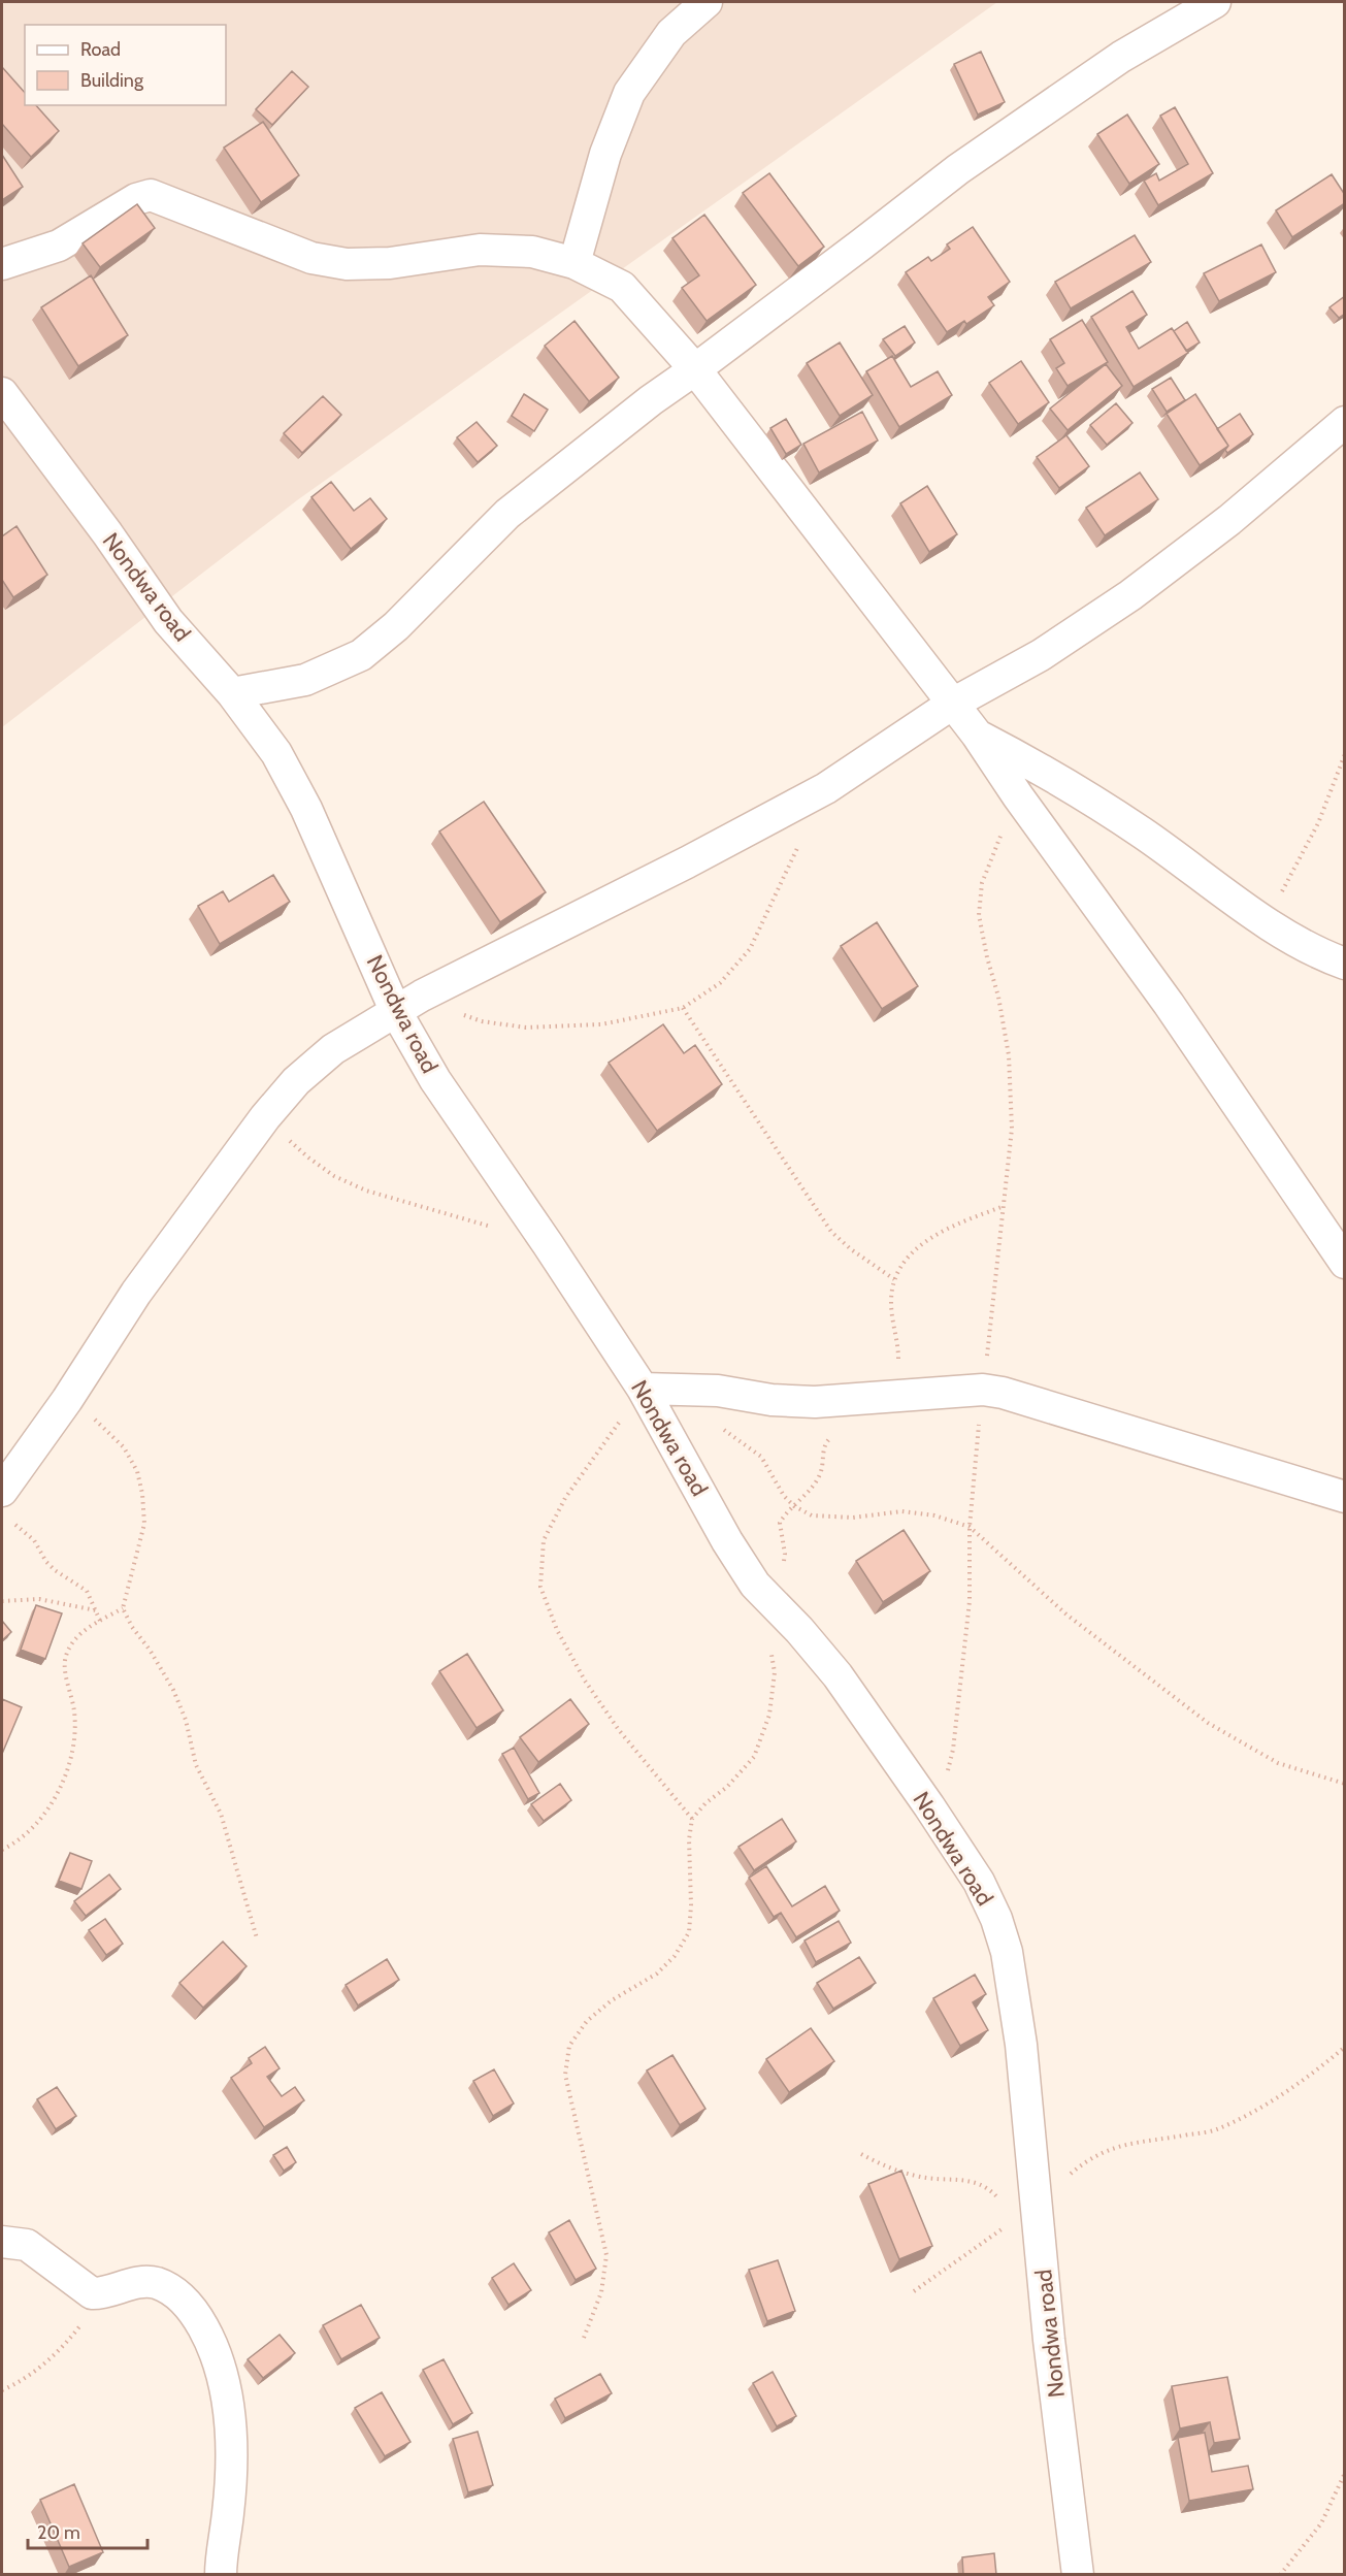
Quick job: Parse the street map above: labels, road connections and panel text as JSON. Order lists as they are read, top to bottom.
{
  "streets": {
    "street": ["Nondwa road"]
  },
  "legend": ["Road", "Building"],
  "scale_bar": "20 m"
}
